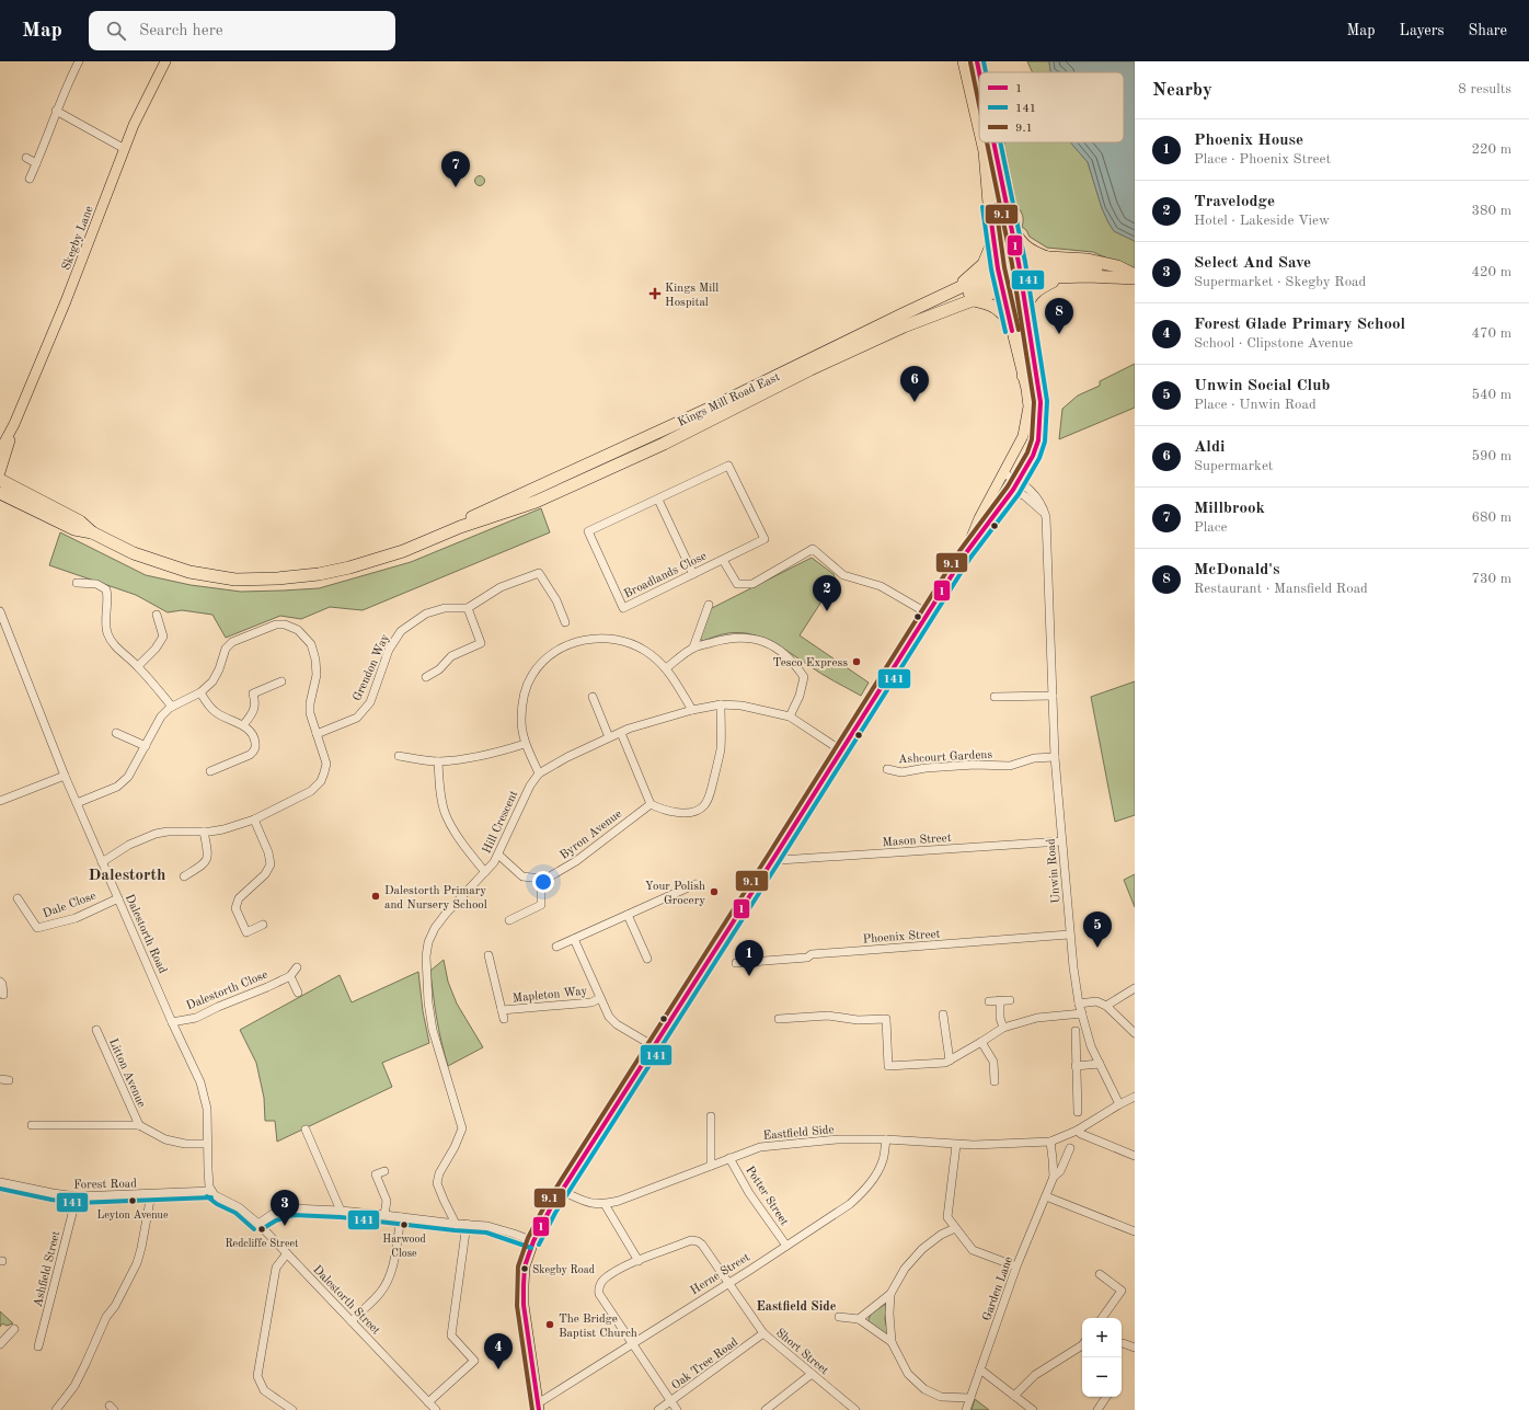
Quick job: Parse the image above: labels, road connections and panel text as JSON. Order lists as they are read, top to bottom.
{
  "streets": {
    "highway": ["Kings Mill Road East"],
    "main road": ["Skegby Lane"],
    "street": [
      "Broadlands Close",
      "Grendon Way",
      "Ashcourt Gardens",
      "Hill Crescent",
      "Byron Avenue",
      "Mason Street",
      "Unwin Road",
      "Dale Close",
      "Dalestorth Road",
      "Phoenix Street",
      "Dalestorth Close",
      "Mapleton Way",
      "Litton Avenue",
      "Eastfield Side",
      "Forest Road",
      "Potter Street",
      "Ashfield Street",
      "Herne Street",
      "Garden Lane",
      "Dalestorth Street",
      "Short Street",
      "Oak Tree Road"
    ]
  },
  "crossings": [
    ["Ashcourt Gardens", "Unwin Road"],
    ["Mason Street", "Unwin Road"],
    ["Unwin Road", "Phoenix Street"],
    ["Dale Close", "Dalestorth Road"],
    ["Dalestorth Road", "Dalestorth Close"],
    ["Dalestorth Road", "Forest Road"],
    ["Dalestorth Road", "Dalestorth Street"],
    ["Eastfield Side", "Potter Street"],
    ["Eastfield Side", "Herne Street"],
    ["Eastfield Side", "Garden Lane"],
    ["Forest Road", "Ashfield Street"],
    ["Forest Road", "Dalestorth Street"],
    ["Potter Street", "Herne Street"],
    ["Herne Street", "Short Street"],
    ["Short Street", "Oak Tree Road"]
  ],
  "districts": ["Dalestorth", "Eastfield Side"],
  "places": {
    "health": ["Kings Mill Hospital"],
    "other": [
      "Tesco Express",
      "Your Polish Grocery",
      "Dalestorth Primary and Nursery School",
      "Leyton Avenue",
      "Harwood Close",
      "Redcliffe Street",
      "Skegby Road",
      "The Bridge Baptist Church"
    ]
  },
  "lines": ["transit line 1", "transit line 141", "transit line 9.1"],
  "legend": ["1", "141", "9.1"],
  "page": {
    "header": "Map",
    "search": "Search here",
    "nav": ["Map", "Layers", "Share"],
    "heading": ["Nearby", "8 results"],
    "list": [
      {
        "mark": "1",
        "name": "Phoenix House",
        "note": "Place · Phoenix Street",
        "value": "220 m"
      },
      {
        "mark": "2",
        "name": "Travelodge",
        "note": "Hotel · Lakeside View",
        "value": "380 m"
      },
      {
        "mark": "3",
        "name": "Select And Save",
        "note": "Supermarket · Skegby Road",
        "value": "420 m"
      },
      {
        "mark": "4",
        "name": "Forest Glade Primary School",
        "note": "School · Clipstone Avenue",
        "value": "470 m"
      },
      {
        "mark": "5",
        "name": "Unwin Social Club",
        "note": "Place · Unwin Road",
        "value": "540 m"
      },
      {
        "mark": "6",
        "name": "Aldi",
        "note": "Supermarket",
        "value": "590 m"
      },
      {
        "mark": "7",
        "name": "Millbrook",
        "note": "Place",
        "value": "680 m"
      },
      {
        "mark": "8",
        "name": "McDonald's",
        "note": "Restaurant · Mansfield Road",
        "value": "730 m"
      }
    ],
    "pins": [
      "7",
      "8",
      "6",
      "2",
      "5",
      "1",
      "3",
      "4"
    ],
    "map_buttons": ["+", "−"]
  }
}
